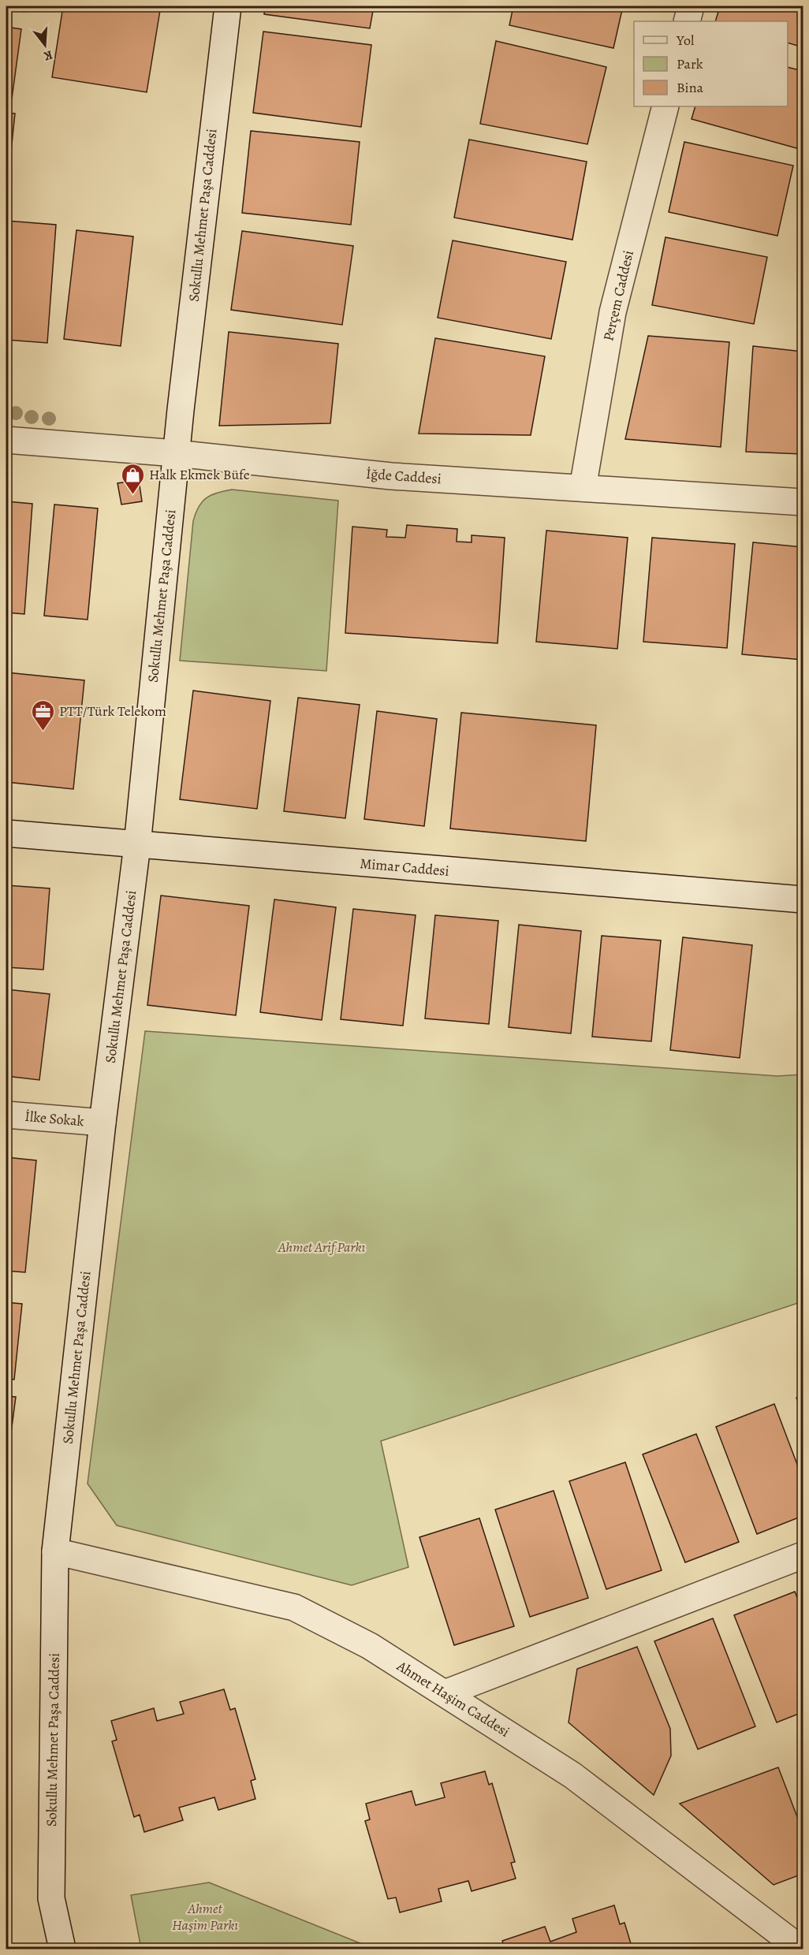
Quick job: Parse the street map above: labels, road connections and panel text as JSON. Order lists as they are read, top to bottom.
{
  "streets": {
    "main road": [
      "Sokullu Mehmet Paşa Caddesi",
      "Perçem Caddesi",
      "İğde Caddesi",
      "Mimar Caddesi",
      "İlke Sokak",
      "Ahmet Haşim Caddesi"
    ]
  },
  "crossings": [
    ["Sokullu Mehmet Paşa Caddesi", "İğde Caddesi"],
    ["Sokullu Mehmet Paşa Caddesi", "Mimar Caddesi"],
    ["Sokullu Mehmet Paşa Caddesi", "İlke Sokak"],
    ["Sokullu Mehmet Paşa Caddesi", "Ahmet Haşim Caddesi"],
    ["Perçem Caddesi", "İğde Caddesi"]
  ],
  "parks": ["Ahmet Arif Parkı", "Ahmet Haşim Parkı"],
  "places": {
    "shop": ["Halk Ekmek Büfe"],
    "office": ["PTT/Türk Telekom"]
  },
  "legend": ["Yol", "Park", "Bina"],
  "north": "bottom"
}
